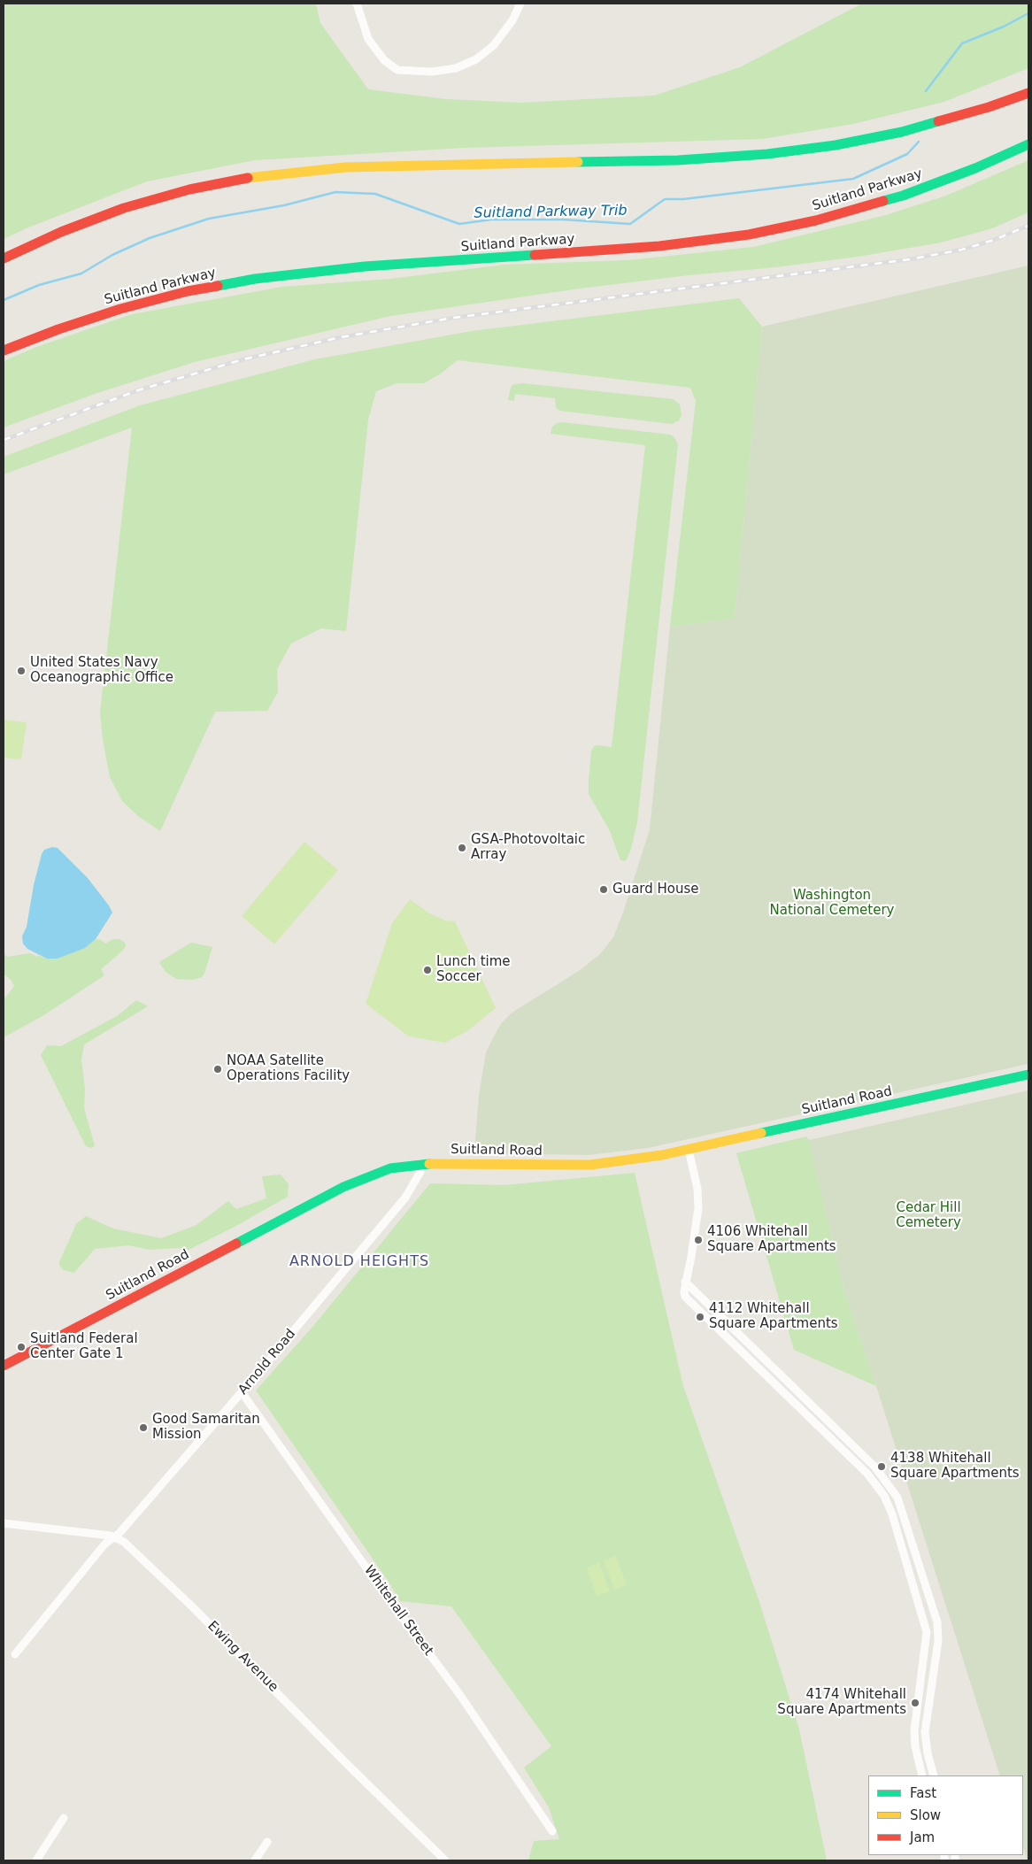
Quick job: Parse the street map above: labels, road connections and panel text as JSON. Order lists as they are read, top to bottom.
{
  "streets": {
    "main road": ["Suitland Parkway", "Suitland Road"],
    "street": ["Arnold Road", "Whitehall Street", "Ewing Avenue"]
  },
  "crossings": [
    ["Suitland Road", "Arnold Road"],
    ["Arnold Road", "Whitehall Street"],
    ["Arnold Road", "Ewing Avenue"]
  ],
  "districts": ["ARNOLD HEIGHTS"],
  "water": ["Suitland Parkway Trib"],
  "parks": ["Washington National Cemetery", "Cedar Hill Cemetery"],
  "places": [
    "United States Navy Oceanographic Office",
    "GSA-Photovoltaic Array",
    "Guard House",
    "Lunch time Soccer",
    "NOAA Satellite Operations Facility",
    "4106 Whitehall Square Apartments",
    "4112 Whitehall Square Apartments",
    "Suitland Federal Center Gate 1",
    "Good Samaritan Mission",
    "4138 Whitehall Square Apartments",
    "4174 Whitehall Square Apartments"
  ],
  "legend": ["Fast", "Slow", "Jam"]
}
